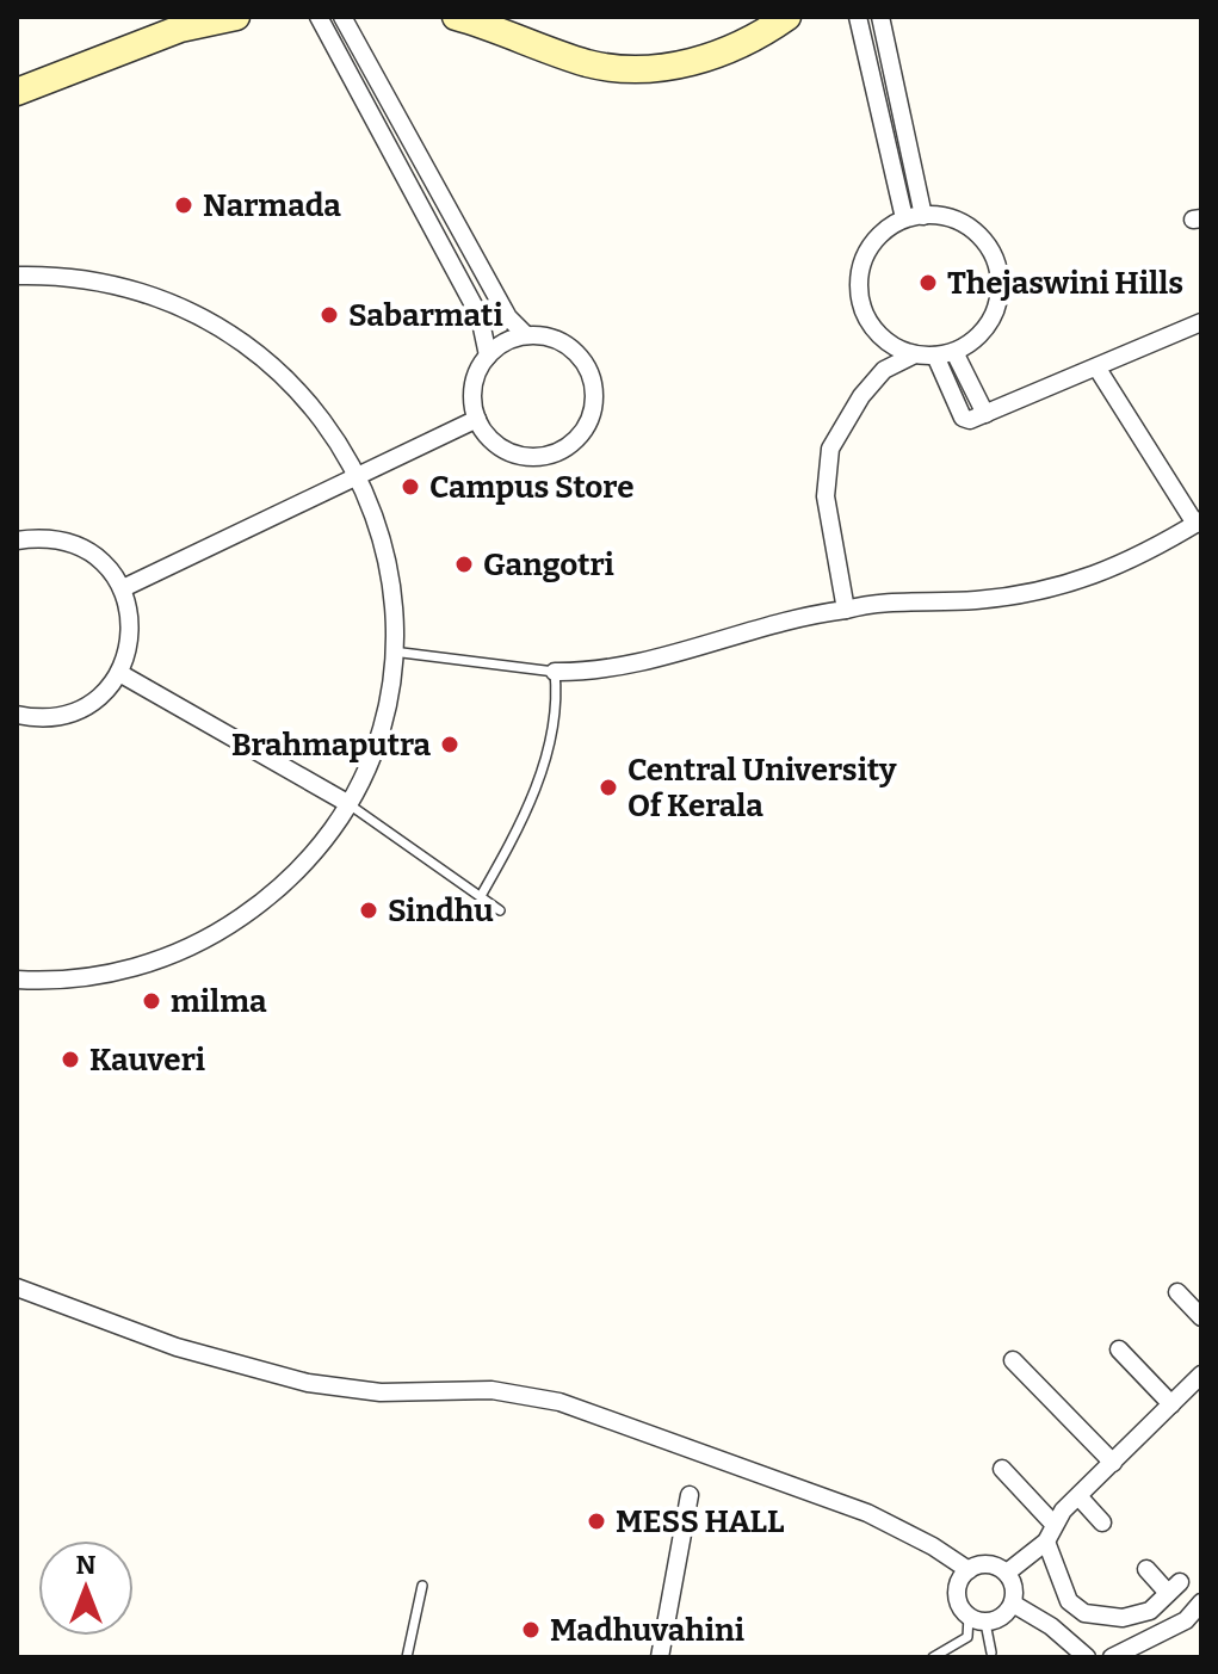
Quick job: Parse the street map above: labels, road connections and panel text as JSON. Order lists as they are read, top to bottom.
{
  "places": [
    "Narmada",
    "Thejaswini Hills",
    "Sabarmati",
    "Campus Store",
    "Gangotri",
    "Brahmaputra",
    "Central University Of Kerala",
    "Sindhu",
    "milma",
    "Kauveri",
    "MESS HALL",
    "Madhuvahini"
  ],
  "north": "top"
}
